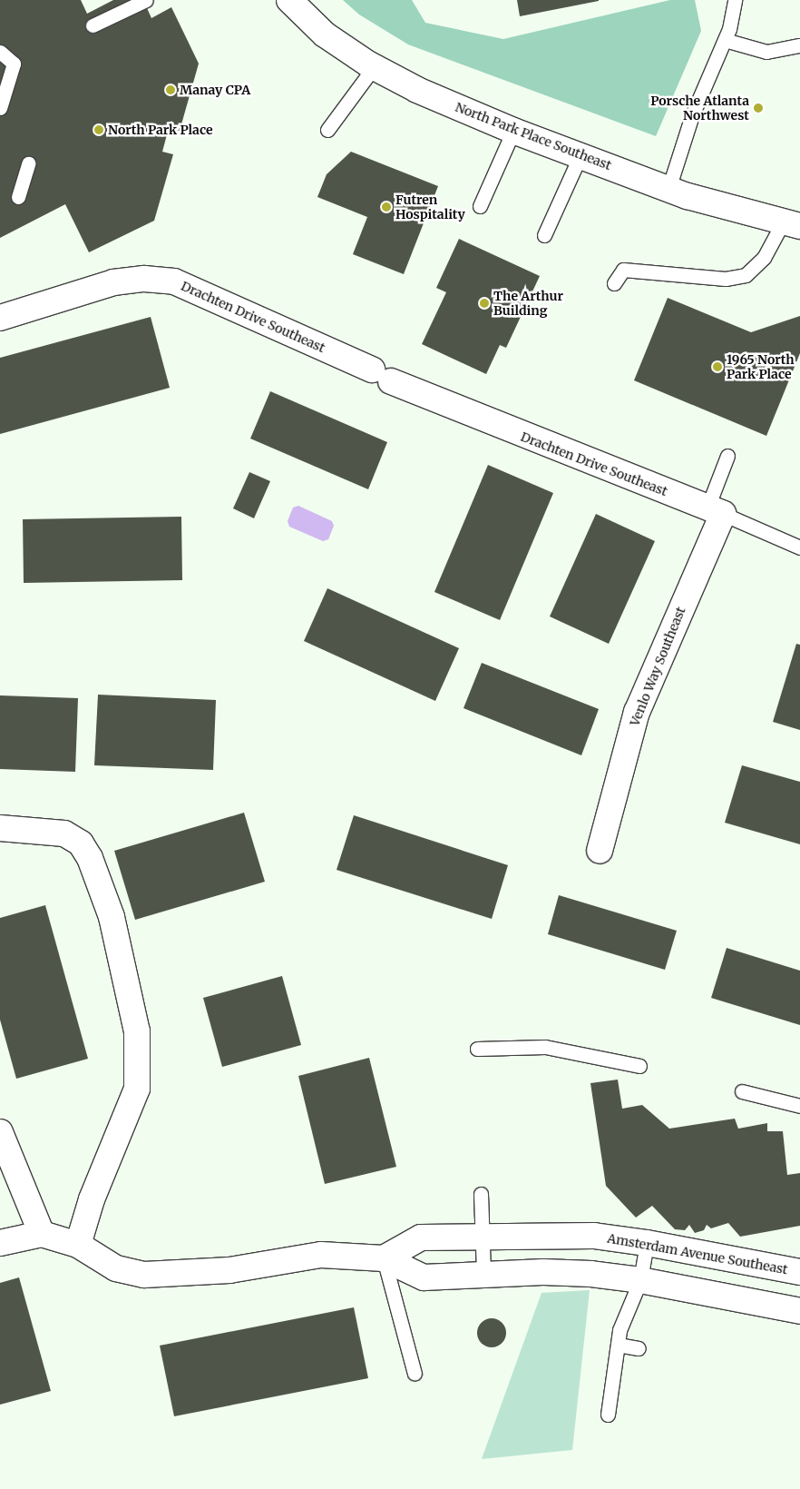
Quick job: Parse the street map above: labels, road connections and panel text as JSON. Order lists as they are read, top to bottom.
{
  "streets": {
    "street": [
      "North Park Place Southeast",
      "Drachten Drive Southeast",
      "Venlo Way Southeast",
      "Amsterdam Avenue Southeast"
    ]
  },
  "crossings": [
    ["Drachten Drive Southeast", "Venlo Way Southeast"]
  ],
  "places": [
    "Manay CPA",
    "Porsche Atlanta Northwest",
    "North Park Place",
    "Futren Hospitality",
    "The Arthur Building",
    "1965 North Park Place"
  ]
}
